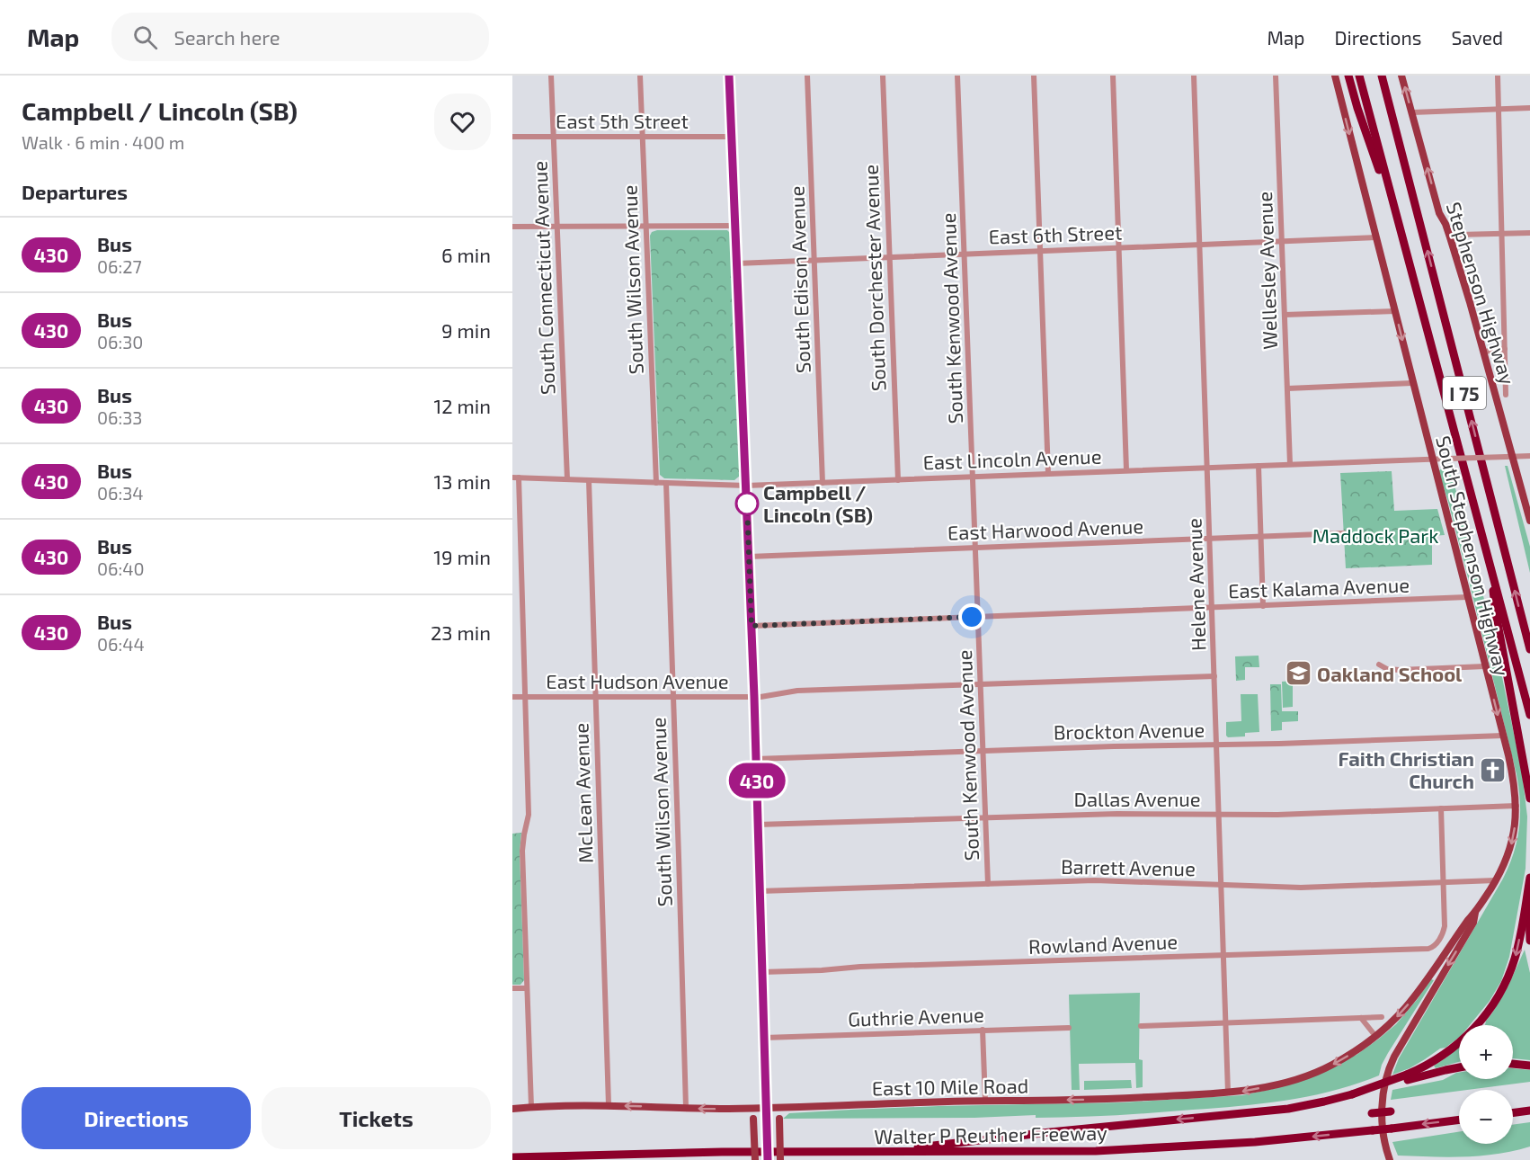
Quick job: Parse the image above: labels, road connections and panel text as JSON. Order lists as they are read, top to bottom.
{
  "streets": {
    "highway": ["I 75", "Walter P Reuther Freeway"],
    "main road": ["Stephenson Highway", "South Stephenson Highway", "East 10 Mile Road"],
    "street": [
      "East 5th Street",
      "East 6th Street",
      "Wellesley Avenue",
      "South Connecticut Avenue",
      "South Dorchester Avenue",
      "South Wilson Avenue",
      "South Edison Avenue",
      "South Kenwood Avenue",
      "East Lincoln Avenue",
      "East Harwood Avenue",
      "Helene Avenue",
      "East Kalama Avenue",
      "East Hudson Avenue",
      "Brockton Avenue",
      "McLean Avenue",
      "Dallas Avenue",
      "Barrett Avenue",
      "Rowland Avenue",
      "Guthrie Avenue"
    ]
  },
  "crossings": [
    ["East 5th Street", "South Connecticut Avenue"],
    ["East 5th Street", "South Wilson Avenue"],
    ["East 6th Street", "Wellesley Avenue"],
    ["East 6th Street", "South Dorchester Avenue"],
    ["East 6th Street", "South Edison Avenue"],
    ["East 6th Street", "South Kenwood Avenue"],
    ["East 6th Street", "South Stephenson Highway"],
    ["East 6th Street", "Helene Avenue"],
    ["Wellesley Avenue", "East Lincoln Avenue"],
    ["South Connecticut Avenue", "East Lincoln Avenue"],
    ["South Dorchester Avenue", "East Lincoln Avenue"],
    ["South Wilson Avenue", "East Lincoln Avenue"],
    ["South Wilson Avenue", "East Hudson Avenue"],
    ["South Wilson Avenue", "East 10 Mile Road"],
    ["South Edison Avenue", "East Lincoln Avenue"],
    ["Stephenson Highway", "East Lincoln Avenue"],
    ["South Kenwood Avenue", "East Lincoln Avenue"],
    ["South Kenwood Avenue", "East Harwood Avenue"],
    ["South Kenwood Avenue", "East Kalama Avenue"],
    ["South Kenwood Avenue", "East Hudson Avenue"],
    ["South Kenwood Avenue", "Brockton Avenue"],
    ["South Kenwood Avenue", "Dallas Avenue"],
    ["South Kenwood Avenue", "Barrett Avenue"],
    ["East Lincoln Avenue", "South Stephenson Highway"],
    ["East Lincoln Avenue", "Helene Avenue"],
    ["East Lincoln Avenue", "McLean Avenue"],
    ["East Harwood Avenue", "Helene Avenue"],
    ["South Stephenson Highway", "East Kalama Avenue"],
    ["South Stephenson Highway", "Brockton Avenue"],
    ["South Stephenson Highway", "Dallas Avenue"],
    ["South Stephenson Highway", "Barrett Avenue"],
    ["South Stephenson Highway", "East 10 Mile Road"],
    ["Helene Avenue", "East Kalama Avenue"],
    ["Helene Avenue", "East Hudson Avenue"],
    ["Helene Avenue", "Brockton Avenue"],
    ["Helene Avenue", "Dallas Avenue"],
    ["Helene Avenue", "Barrett Avenue"],
    ["Helene Avenue", "Rowland Avenue"],
    ["Helene Avenue", "East 10 Mile Road"],
    ["East Hudson Avenue", "McLean Avenue"],
    ["McLean Avenue", "East 10 Mile Road"],
    ["Barrett Avenue", "Rowland Avenue"]
  ],
  "one_way": ["Stephenson Highway", "South Stephenson Highway", "East 10 Mile Road"],
  "parks": ["Maddock Park"],
  "places": {
    "other": ["Campbell / Lincoln (SB)"],
    "school or university": ["Oakland School"],
    "church": ["Faith Christian Church"]
  },
  "lines": ["bus line 430"],
  "page": {
    "header": "Map",
    "search": "Search here",
    "nav": ["Map", "Directions", "Saved"],
    "heading": [
      ["Campbell / Lincoln (SB)", "Walk · 6 min · 400 m"],
      "Departures"
    ],
    "on_map": "430",
    "list": [
      {
        "mark": "430",
        "name": "Bus",
        "note": "06:27",
        "value": "6 min"
      },
      {
        "mark": "430",
        "name": "Bus",
        "note": "06:30",
        "value": "9 min"
      },
      {
        "mark": "430",
        "name": "Bus",
        "note": "06:33",
        "value": "12 min"
      },
      {
        "mark": "430",
        "name": "Bus",
        "note": "06:34",
        "value": "13 min"
      },
      {
        "mark": "430",
        "name": "Bus",
        "note": "06:40",
        "value": "19 min"
      },
      {
        "mark": "430",
        "name": "Bus",
        "note": "06:44",
        "value": "23 min"
      }
    ],
    "map_buttons": ["+", "−"],
    "buttons": ["Directions", "Tickets"]
  }
}
